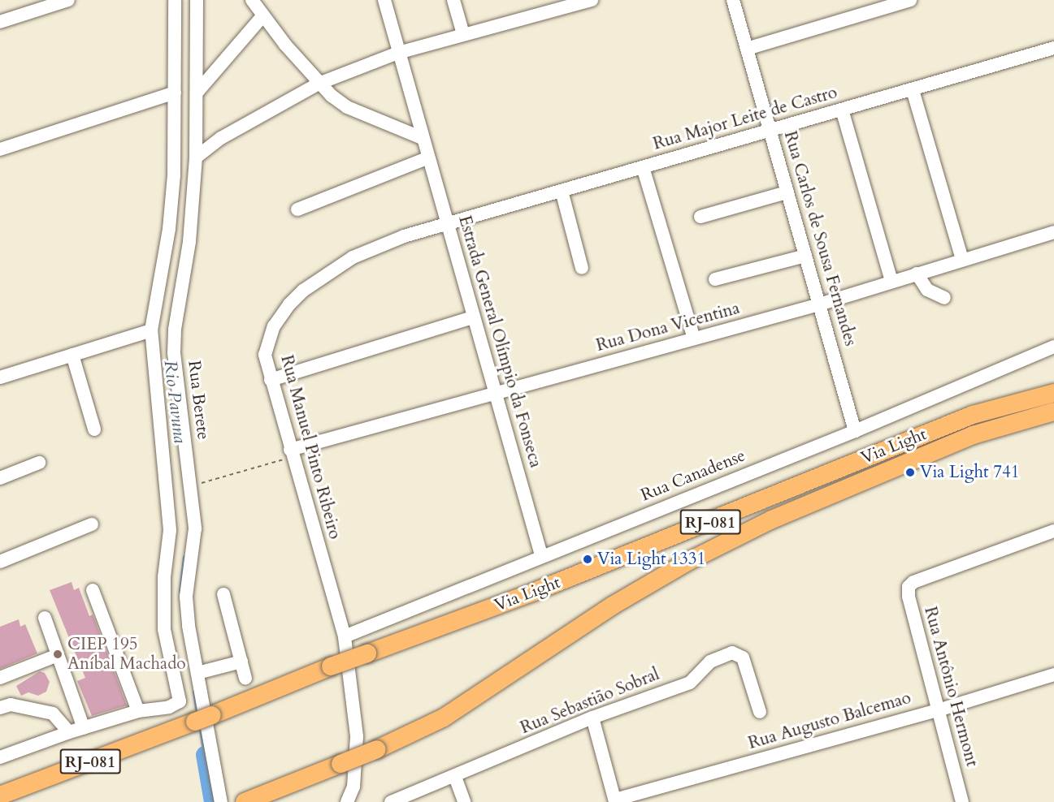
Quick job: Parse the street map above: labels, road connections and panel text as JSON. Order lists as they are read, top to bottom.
{
  "streets": {
    "main road": ["Via Light", "RJ-081"],
    "street": [
      "Rua Major Leite de Castro",
      "Rua Carlos de Sousa Fernandes",
      "Rua Dona Vicentina",
      "Estrada General Olímpio da Fonseca",
      "Rua Berete",
      "Rua Manuel Pinto Ribeiro",
      "Rua Canadense",
      "Rua Antônio Hermont",
      "Rua Sebastião Sobral",
      "Rua Augusto Balcemao"
    ]
  },
  "crossings": [
    ["Rua Major Leite de Castro", "Rua Carlos de Sousa Fernandes"],
    ["Rua Major Leite de Castro", "Estrada General Olímpio da Fonseca"],
    ["Rua Major Leite de Castro", "Rua Manuel Pinto Ribeiro"],
    ["Rua Carlos de Sousa Fernandes", "Rua Dona Vicentina"],
    ["Rua Carlos de Sousa Fernandes", "Rua Canadense"],
    ["Rua Dona Vicentina", "Estrada General Olímpio da Fonseca"],
    ["Rua Dona Vicentina", "Rua Manuel Pinto Ribeiro"],
    ["Estrada General Olímpio da Fonseca", "Rua Manuel Pinto Ribeiro"],
    ["Estrada General Olímpio da Fonseca", "Rua Canadense"],
    ["Rua Manuel Pinto Ribeiro", "Rua Canadense"],
    ["Rua Antônio Hermont", "Rua Augusto Balcemao"]
  ],
  "water": ["Rio Pavuna"],
  "places": ["Via Light 741", "Via Light 1331", "CIEP 195 Aníbal Machado"]
}
